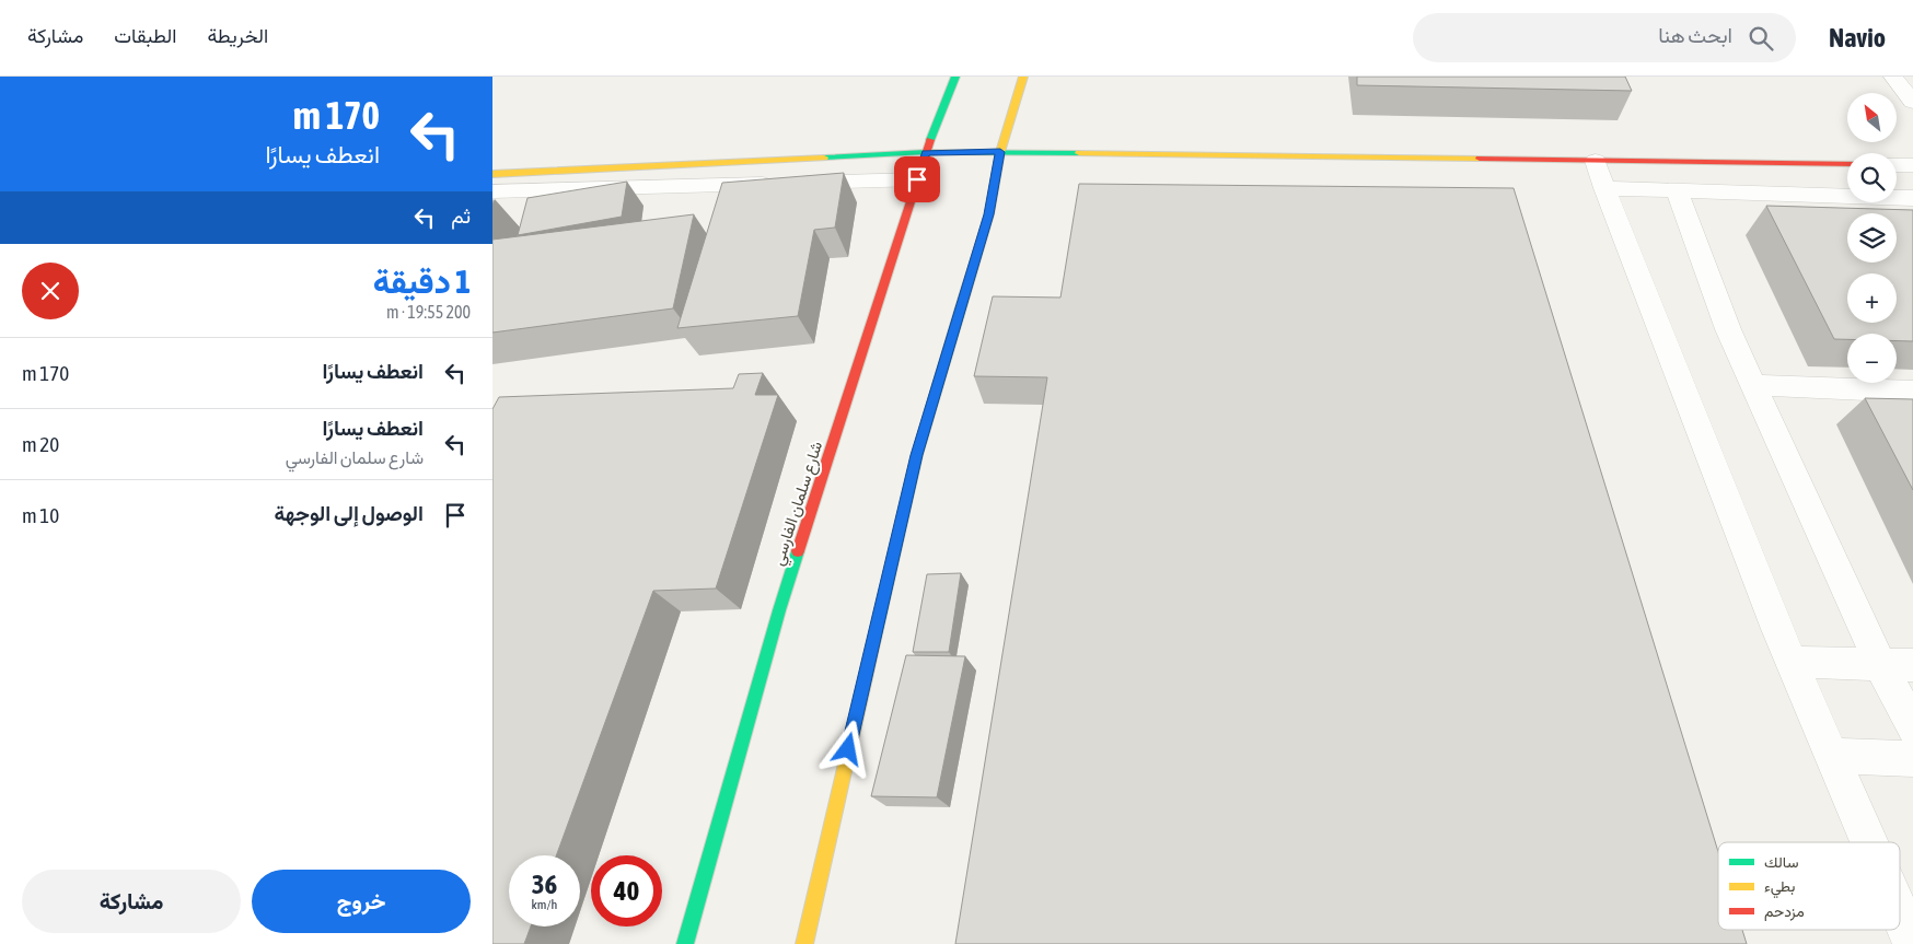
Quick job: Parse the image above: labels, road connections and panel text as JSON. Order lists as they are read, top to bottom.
{
  "streets": {
    "street": ["شارع سلمان الفارسي"]
  },
  "legend": ["سالك", "بطيء", "مزدحم"],
  "north": "top left",
  "page": {
    "header": "Navio",
    "search": "ابحث هنا",
    "nav": ["الخريطة", "الطبقات", "مشاركة"],
    "turn": ["170 m", "انعطف يسارًا"],
    "map_buttons": ["+", "−"],
    "then": "ثم",
    "heading": ["1 دقيقة", "200 m · 19:55"],
    "list": [
      {
        "name": "انعطف يسارًا",
        "value": "170 m"
      },
      {
        "name": "انعطف يسارًا",
        "note": "شارع سلمان الفارسي",
        "value": "20 m"
      },
      {
        "name": "الوصول إلى الوجهة",
        "value": "10 m"
      }
    ],
    "speed": "36 km/h",
    "limit": "40",
    "buttons": ["خروج", "مشاركة"]
  }
}
